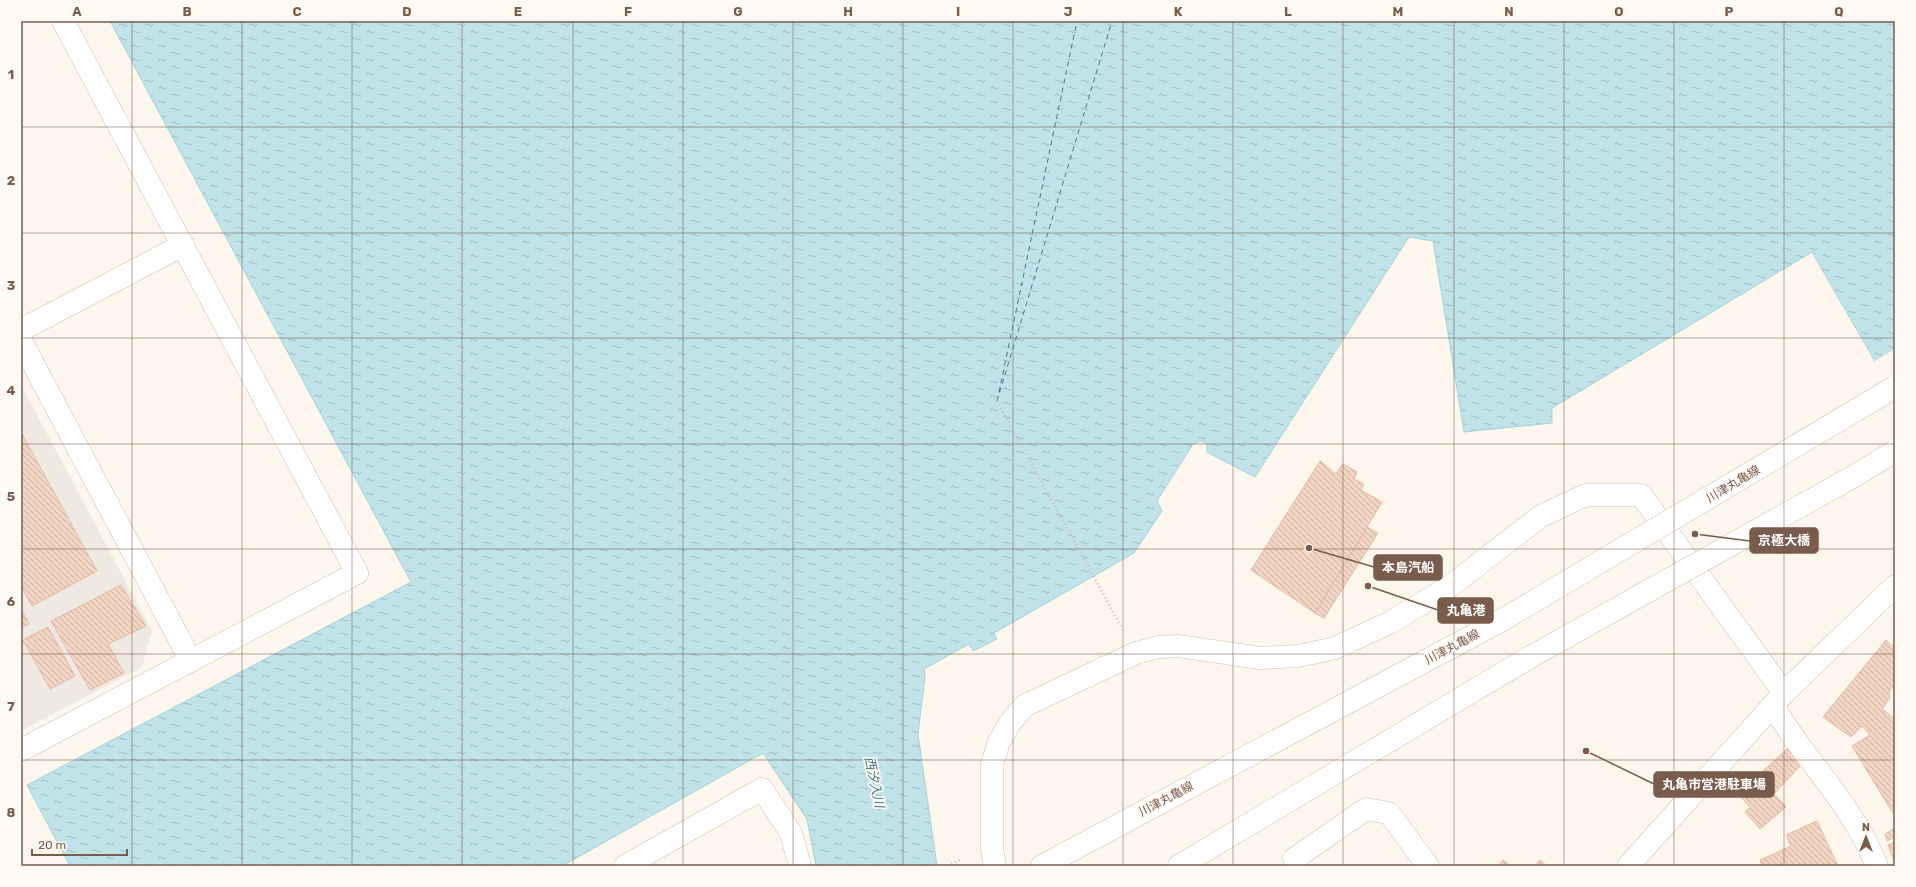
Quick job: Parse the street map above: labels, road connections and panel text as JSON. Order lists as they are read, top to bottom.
{
  "streets": {
    "street": ["川津丸亀線"]
  },
  "water": ["西汐入川"],
  "places": [
    "京極大橋",
    "本島汽船",
    "丸亀港",
    "丸亀市営港駐車場"
  ],
  "scale_bar": "20 m",
  "north": "top",
  "grid": {
    "columns": [
      "A",
      "B",
      "C",
      "D",
      "E",
      "F",
      "G",
      "H",
      "I",
      "J",
      "K",
      "L",
      "M",
      "N",
      "O",
      "P",
      "Q"
    ],
    "rows": [
      "1",
      "2",
      "3",
      "4",
      "5",
      "6",
      "7",
      "8"
    ]
  }
}
